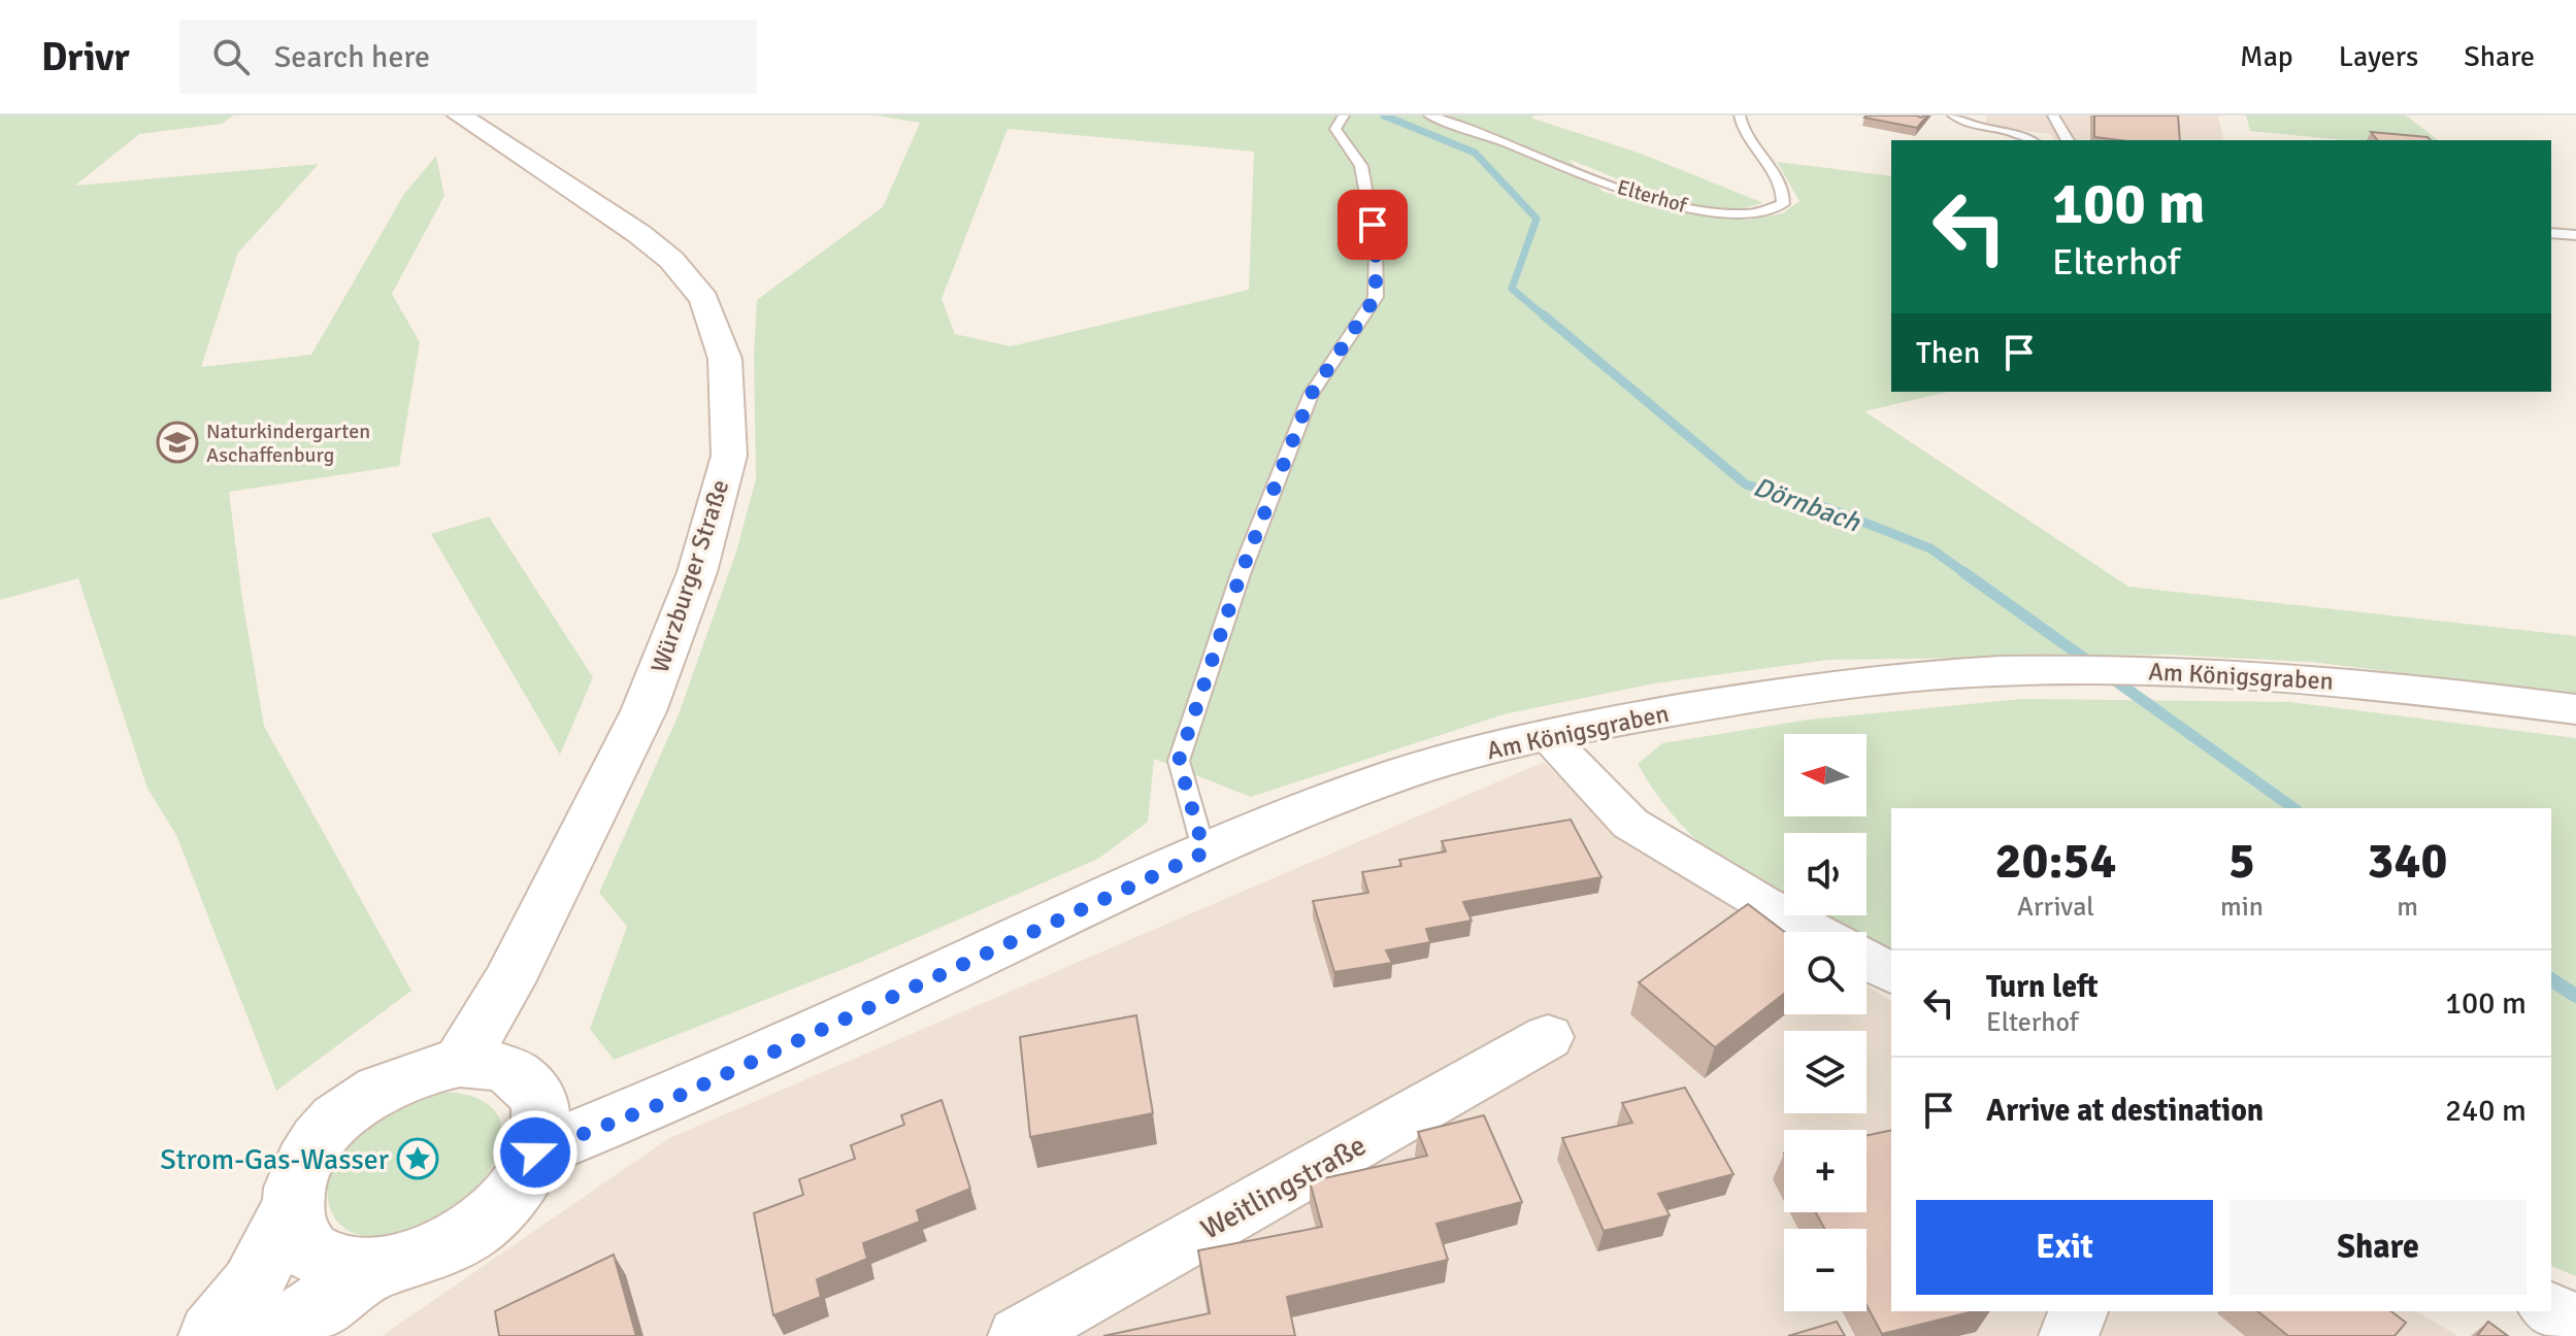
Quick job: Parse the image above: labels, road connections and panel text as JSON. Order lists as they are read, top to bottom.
{
  "streets": {
    "main road": ["Würzburger Straße", "Am Königsgraben"],
    "street": ["Weitlingstraße"],
    "lane": ["Elterhof"]
  },
  "crossings": [
    ["Würzburger Straße", "Am Königsgraben"]
  ],
  "water": ["Dörnbach"],
  "places": {
    "school or university": ["Naturkindergarten Aschaffenburg"],
    "place": ["Strom-Gas-Wasser"]
  },
  "north": "left",
  "page": {
    "header": "Drivr",
    "search": "Search here",
    "nav": ["Map", "Layers", "Share"],
    "turn": ["100 m", "Elterhof"],
    "then": "Then",
    "map_buttons": ["+", "−"],
    "eta": [
      "20:54",
      "Arrival",
      "5",
      "min",
      "340",
      "m"
    ],
    "list": [
      {
        "name": "Turn left",
        "note": "Elterhof",
        "value": "100 m"
      },
      {
        "name": "Arrive at destination",
        "value": "240 m"
      }
    ],
    "buttons": ["Exit", "Share"]
  }
}
